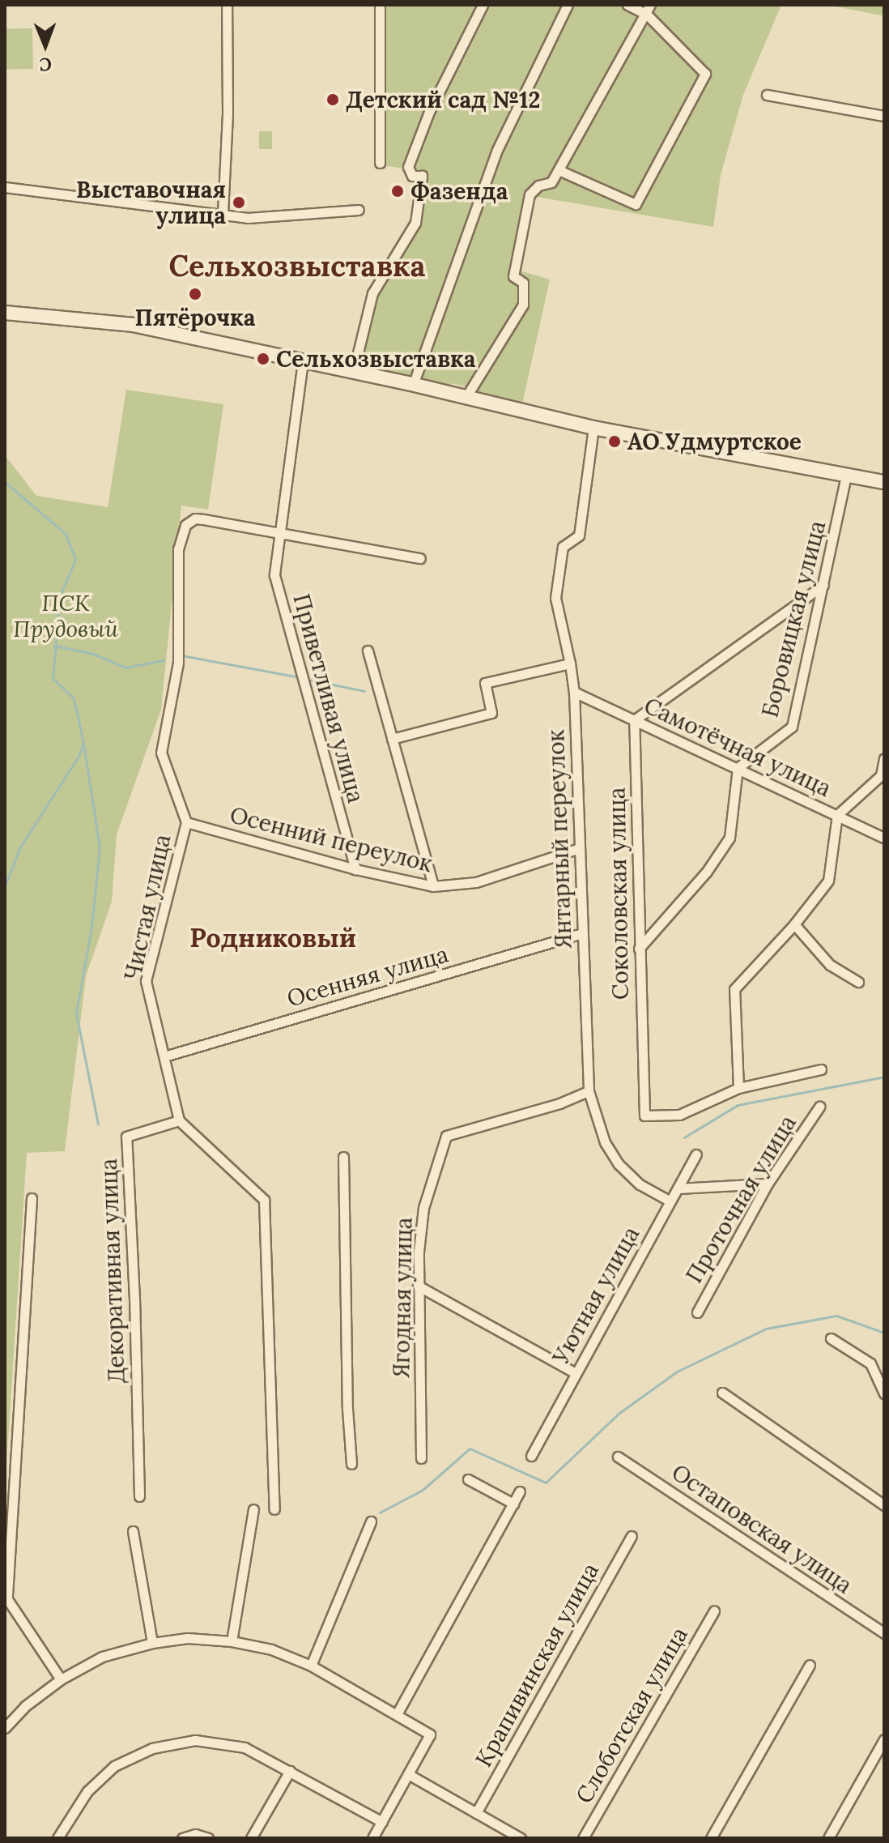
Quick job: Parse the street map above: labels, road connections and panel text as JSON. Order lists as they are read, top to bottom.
{
  "streets": {
    "street": [
      "Боровицкая улица",
      "Приветливая улица",
      "Самотёчная улица",
      "Осенний переулок",
      "Янтарный переулок",
      "Соколовская улица",
      "Чистая улица",
      "Осенняя улица",
      "Проточная улица",
      "Декоративная улица",
      "Уютная улица",
      "Ягодная улица",
      "Остаповская улица",
      "Крапивинская улица",
      "Слоботская улица"
    ]
  },
  "crossings": [
    ["Боровицкая улица", "Самотёчная улица"],
    ["Приветливая улица", "Осенний переулок"],
    ["Приветливая улица", "Чистая улица"],
    ["Самотёчная улица", "Янтарный переулок"],
    ["Самотёчная улица", "Соколовская улица"],
    ["Осенний переулок", "Янтарный переулок"],
    ["Осенний переулок", "Чистая улица"],
    ["Янтарный переулок", "Осенняя улица"],
    ["Янтарный переулок", "Уютная улица"],
    ["Янтарный переулок", "Ягодная улица"],
    ["Чистая улица", "Осенняя улица"],
    ["Чистая улица", "Декоративная улица"]
  ],
  "districts": ["Сельхозвыставка", "Родниковый"],
  "parks": ["ПСК Прудовый"],
  "places": [
    "Детский сад №12",
    "Фазенда",
    "Выставочная улица",
    "Пятёрочка",
    "Сельхозвыставка",
    "АО Удмуртское"
  ],
  "north": "bottom"
}
